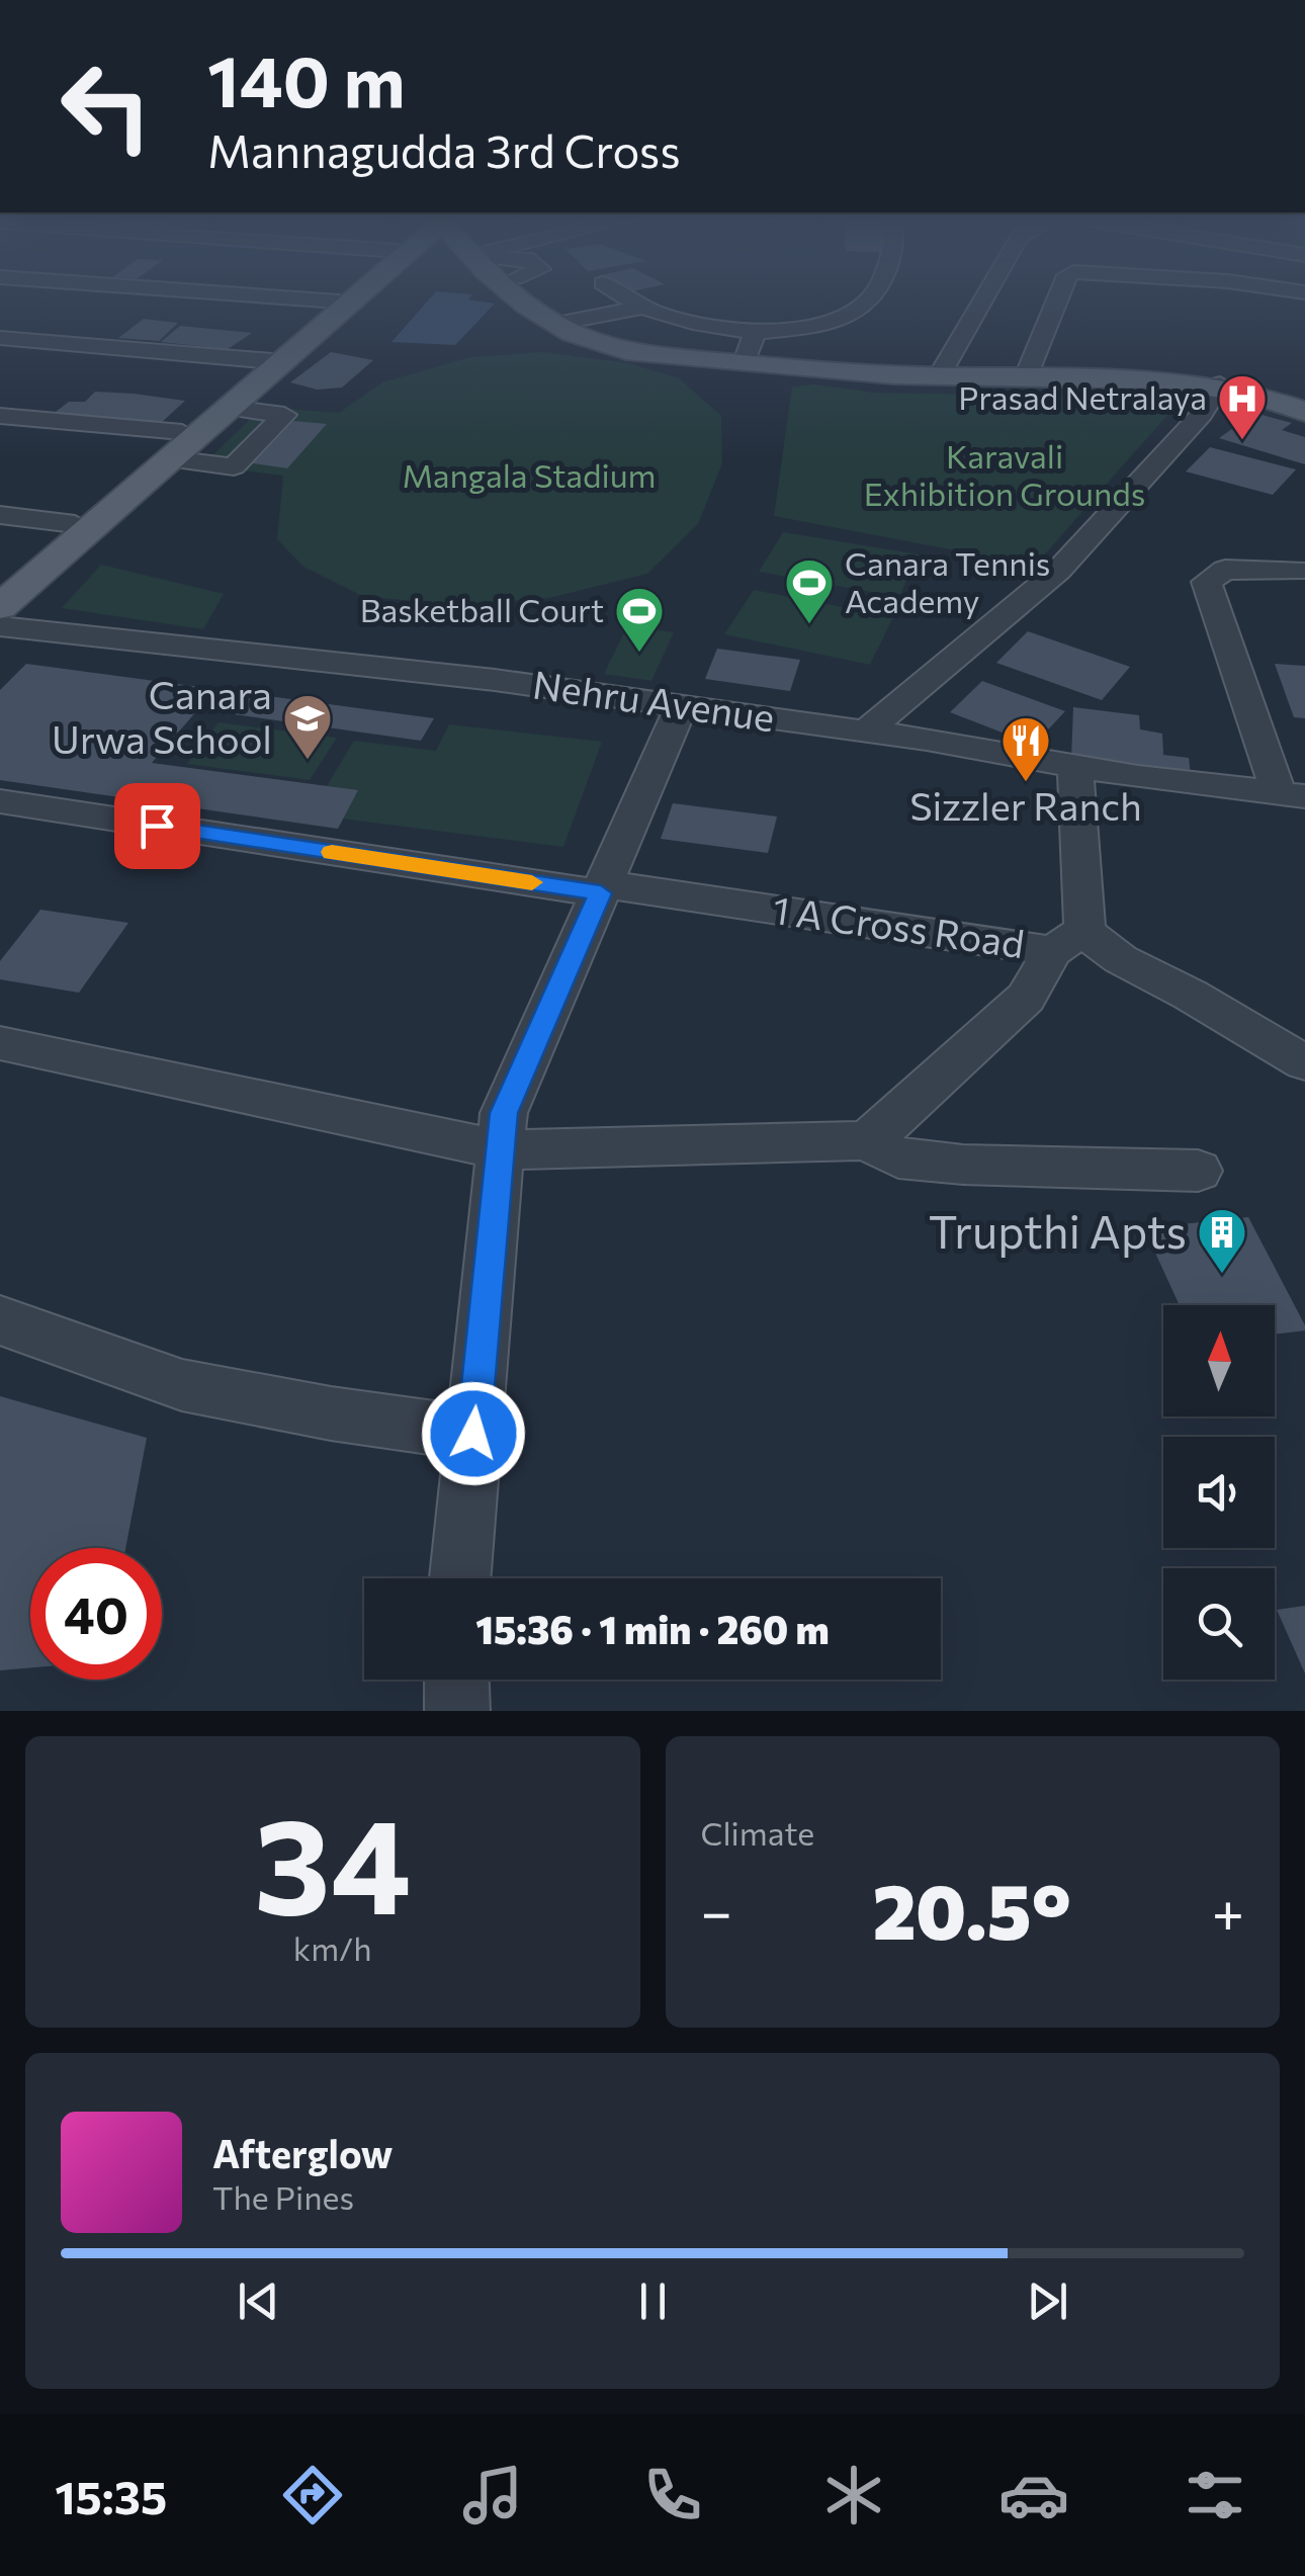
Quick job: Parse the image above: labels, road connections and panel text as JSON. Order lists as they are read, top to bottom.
{
  "streets": {
    "street": ["Nehru Avenue", "1 A Cross Road"]
  },
  "parks": ["Karavali Exhibition Grounds", "Mangala Stadium"],
  "places": {
    "hospital": ["Prasad Netralaya"],
    "sports": ["Canara Tennis Academy", "Basketball Court"],
    "school or university": ["Canara Urwa School"],
    "restaurant": ["Sizzler Ranch"],
    "building": ["Trupthi Apts"]
  },
  "north": "top",
  "page": {
    "turn": ["140 m", "Mannagudda 3rd Cross"],
    "limit": "40",
    "trip": "15:36 · 1 min · 260 m",
    "tile": [
      ["34", "km/h"],
      "Climate"
    ],
    "heat": ["−", "20.5°", "+"],
    "song": ["Afterglow", "The Pines"],
    "tabs": "15:35"
  }
}
